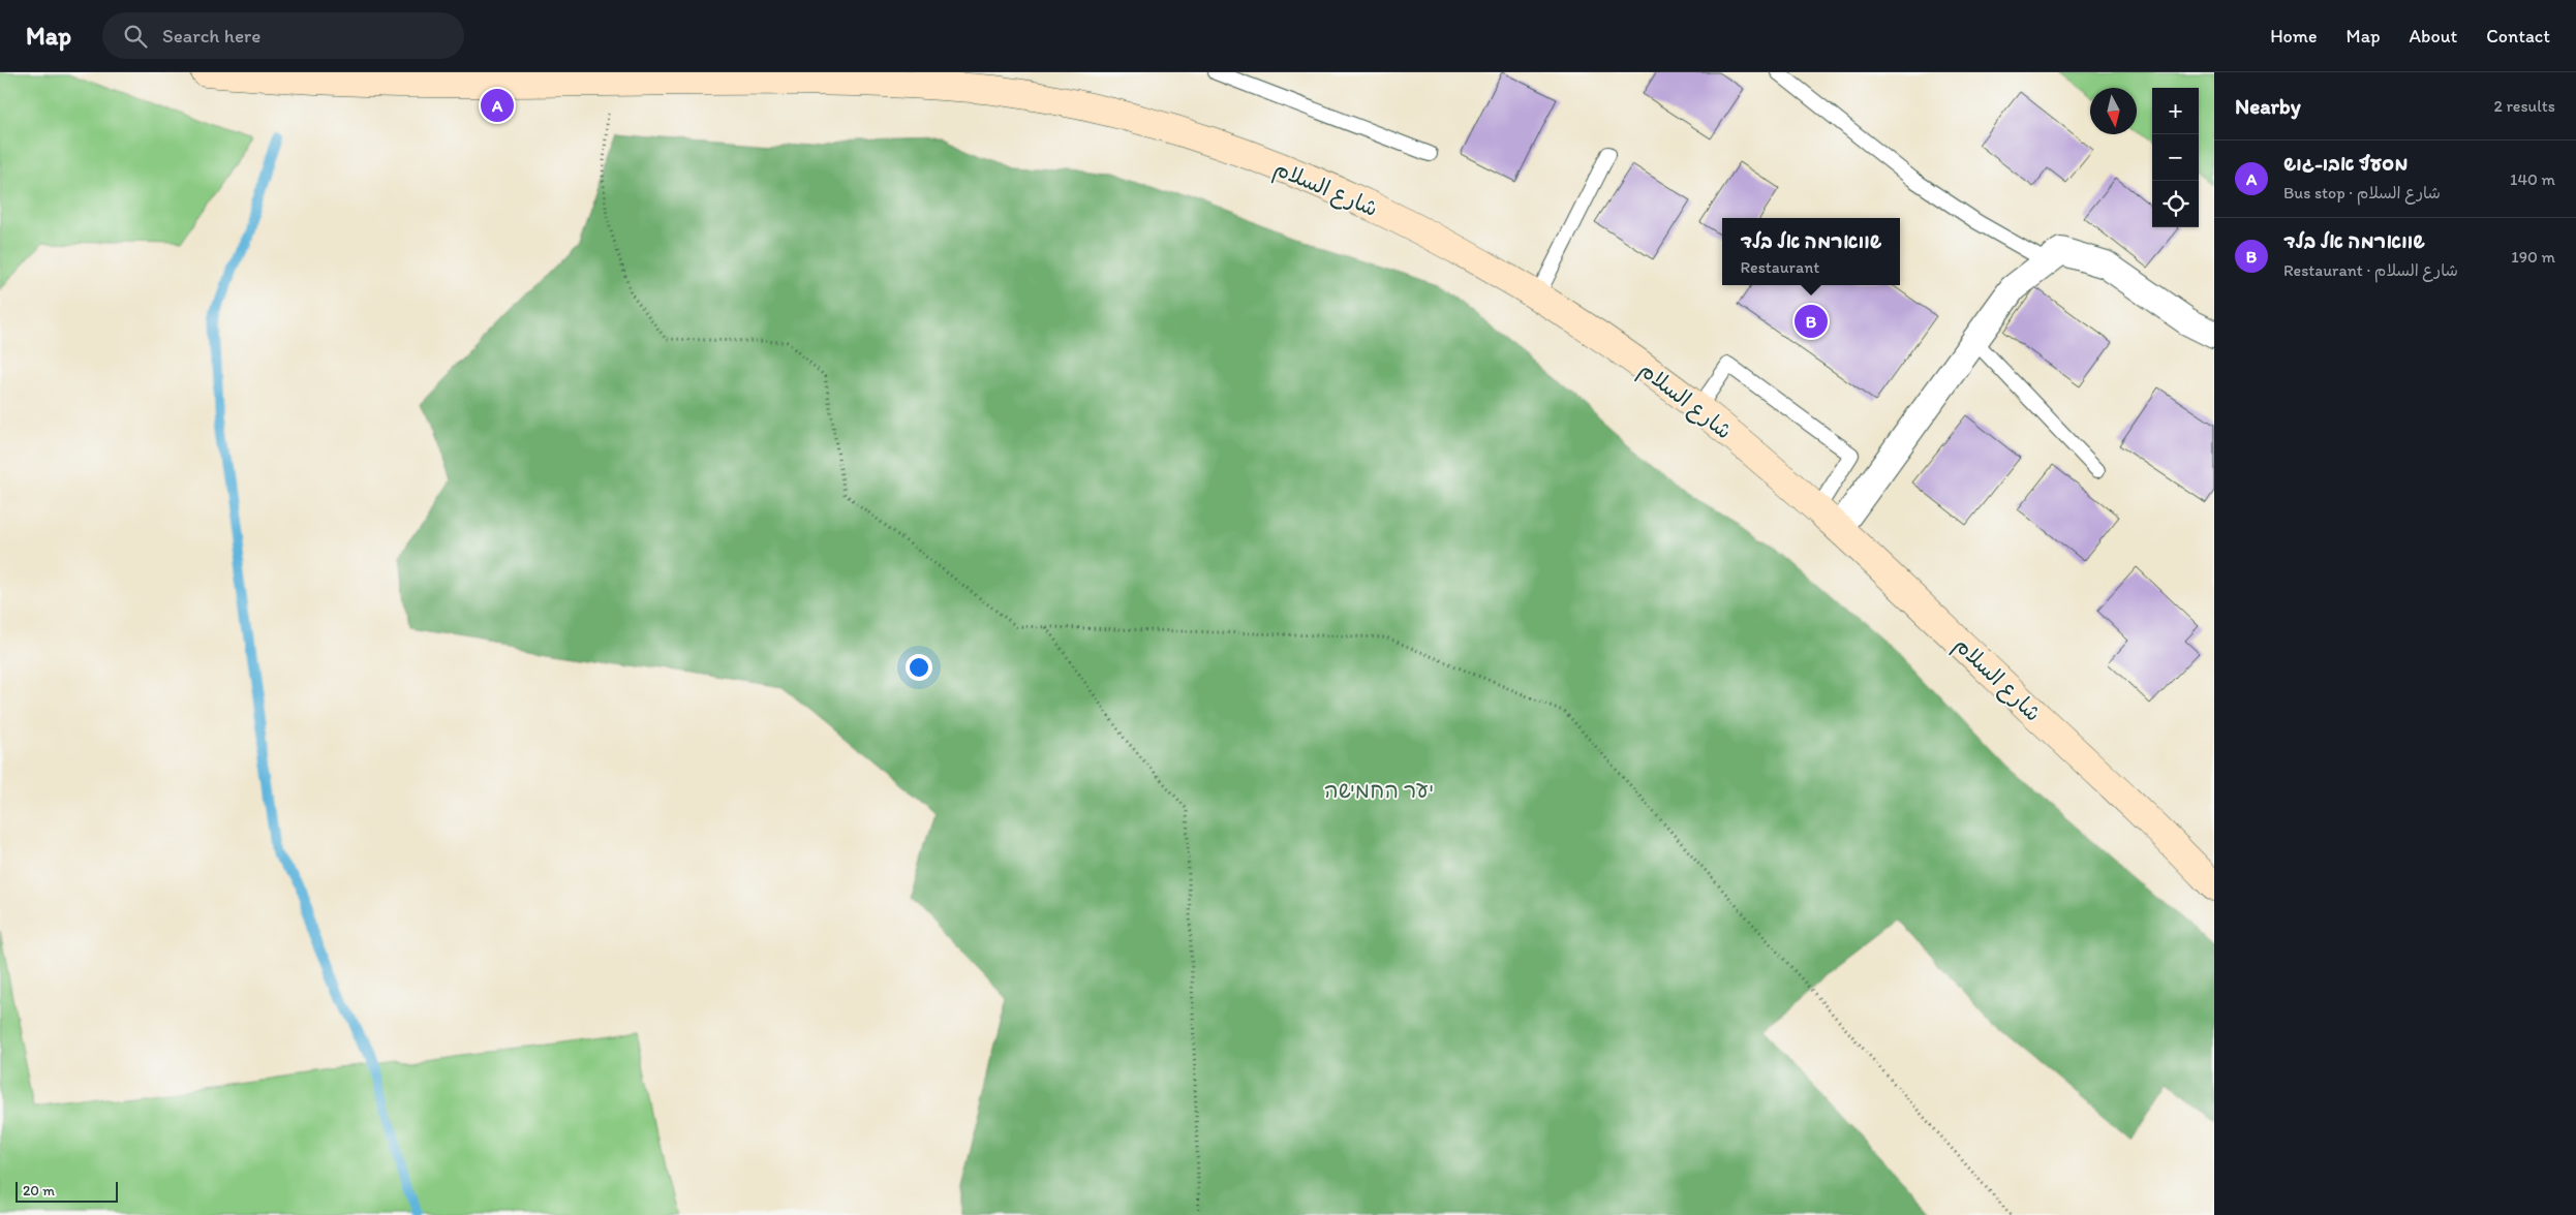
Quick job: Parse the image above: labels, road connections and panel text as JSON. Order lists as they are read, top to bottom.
{
  "streets": {
    "main road": ["شارع السلام"]
  },
  "parks": ["יער החמישה"],
  "scale_bar": "20 m",
  "north": "bottom",
  "page": {
    "header": "Map",
    "search": "Search here",
    "nav": [
      "Home",
      "Map",
      "About",
      "Contact"
    ],
    "heading": ["Nearby", "2 results"],
    "pins": ["A", "B"],
    "map_buttons": ["+", "−"],
    "list": [
      {
        "mark": "A",
        "name": "מסעף אבו-גוש",
        "note": "Bus stop · شارع السلام",
        "value": "140 m"
      },
      {
        "mark": "B",
        "name": "שווארמה אל בלד",
        "note": "Restaurant · شارع السلام",
        "value": "190 m"
      }
    ],
    "popup": ["שווארמה אל בלד", "Restaurant"],
    "scale": "20 m"
  }
}
